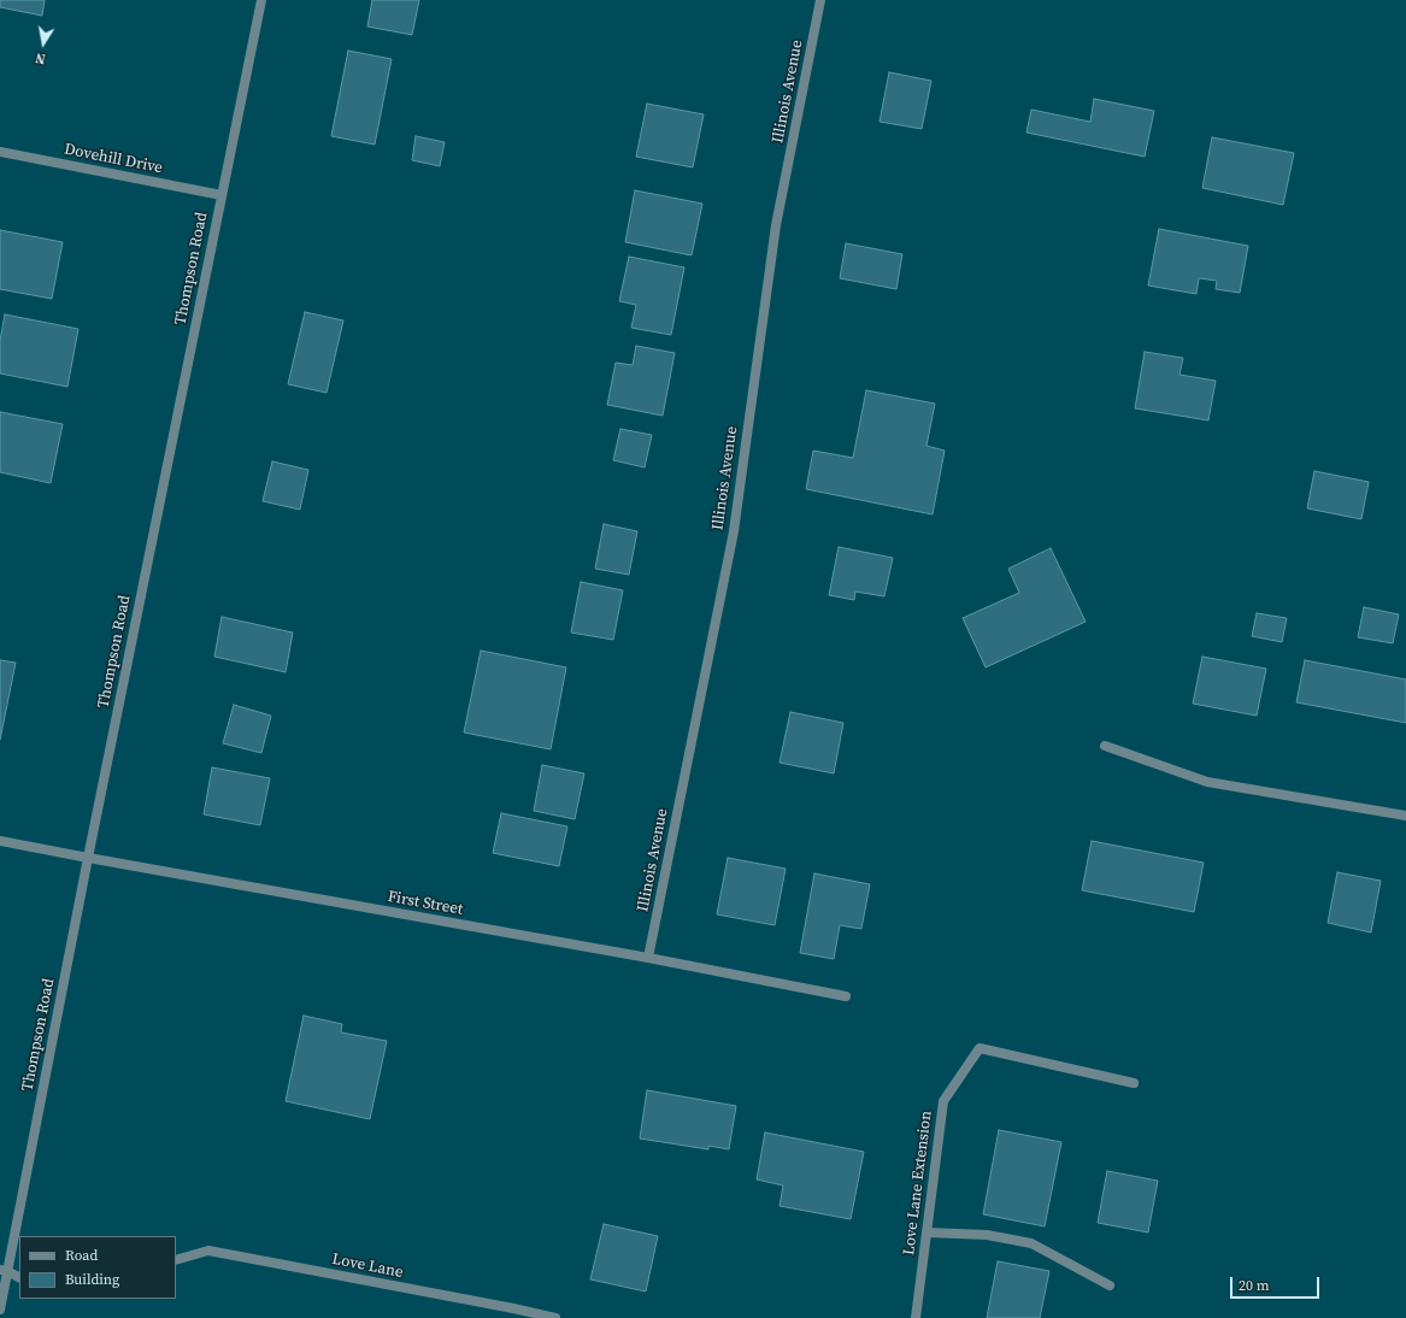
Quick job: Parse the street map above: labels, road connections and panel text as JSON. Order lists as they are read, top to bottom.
{
  "streets": {
    "street": [
      "Illinois Avenue",
      "Dovehill Drive",
      "Thompson Road",
      "First Street",
      "Love Lane Extension",
      "Love Lane"
    ]
  },
  "crossings": [
    ["Illinois Avenue", "First Street"],
    ["Dovehill Drive", "Thompson Road"],
    ["Thompson Road", "First Street"]
  ],
  "legend": ["Road", "Building"],
  "scale_bar": "20 m",
  "north": "bottom"
}
